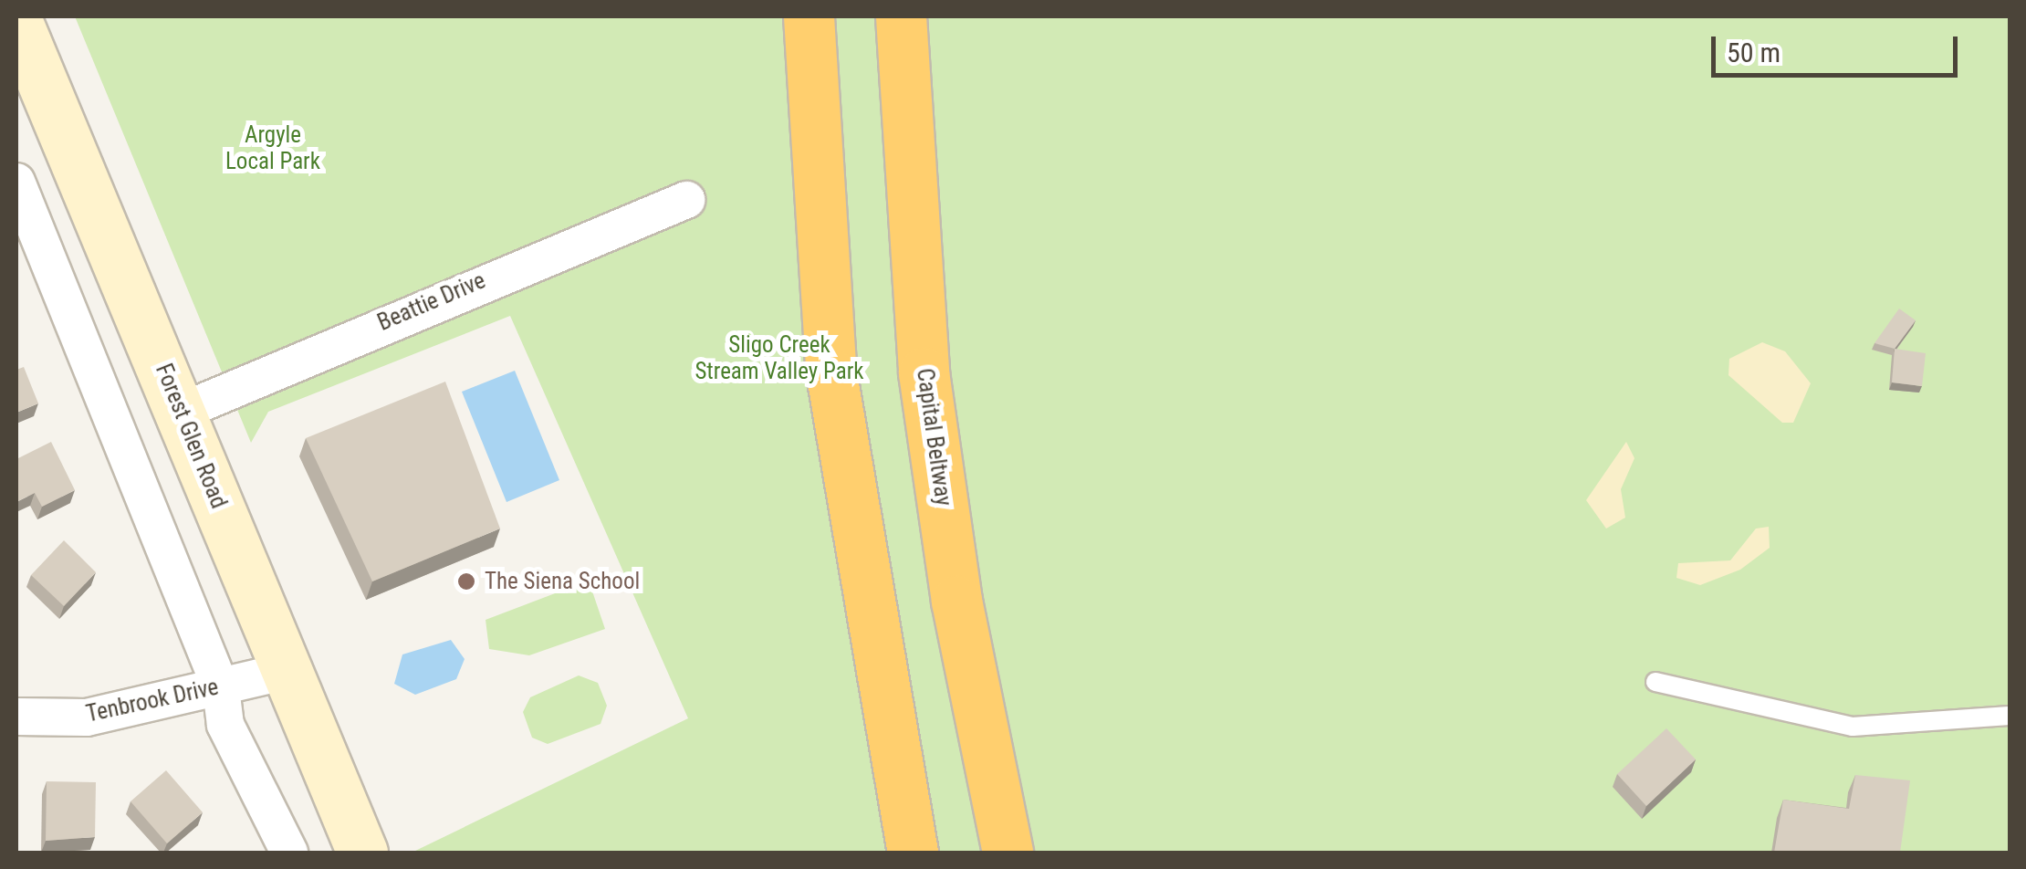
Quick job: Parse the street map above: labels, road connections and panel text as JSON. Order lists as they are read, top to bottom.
{
  "streets": {
    "highway": ["Capital Beltway"],
    "street": ["Beattie Drive", "Forest Glen Road", "Tenbrook Drive"]
  },
  "crossings": [
    ["Beattie Drive", "Forest Glen Road"],
    ["Forest Glen Road", "Tenbrook Drive"]
  ],
  "parks": ["Argyle Local Park", "Sligo Creek Stream Valley Park"],
  "places": ["The Siena School"],
  "scale_bar": "50 m"
}
